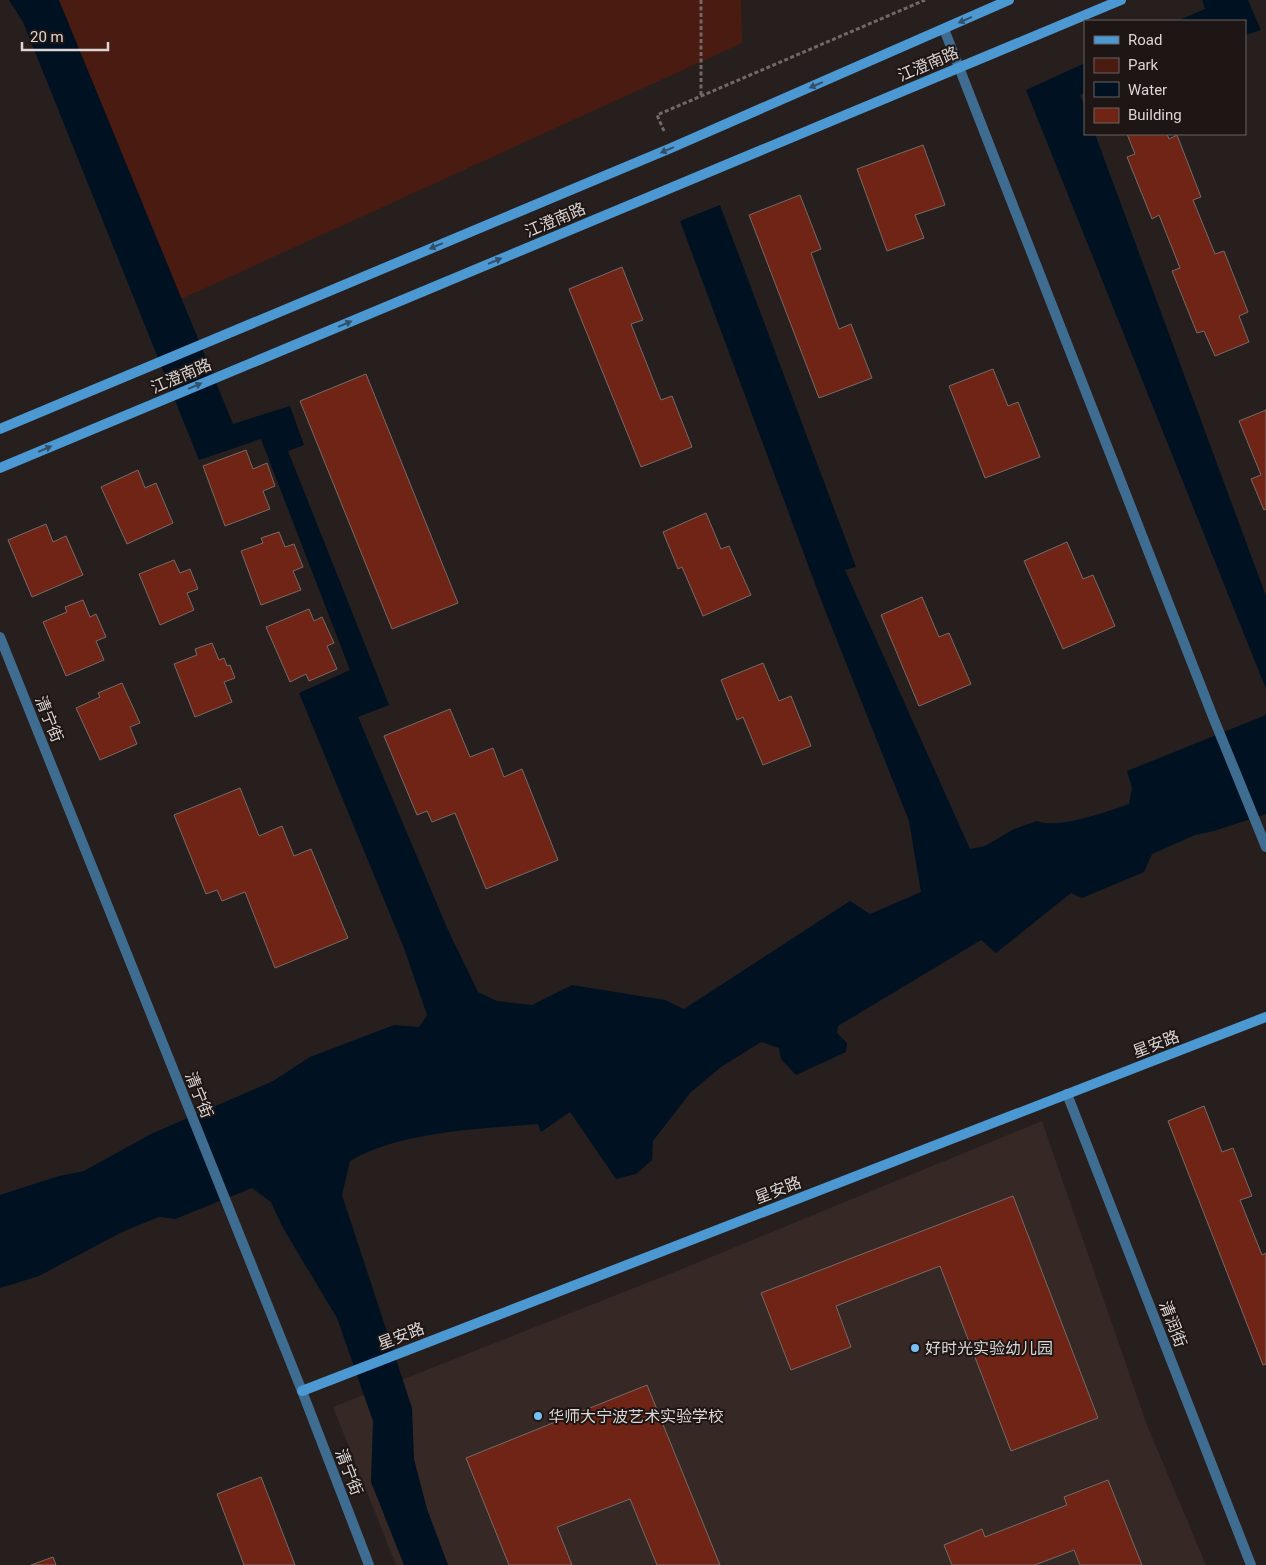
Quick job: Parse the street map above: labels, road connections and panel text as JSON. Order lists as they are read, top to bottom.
{
  "streets": {
    "main road": ["江澄南路", "星安路"],
    "street": ["清宁街", "清润街"]
  },
  "crossings": [
    ["清宁街", "星安路"],
    ["星安路", "清润街"]
  ],
  "places": ["好时光实验幼儿园", "华师大宁波艺术实验学校"],
  "legend": [
    "Road",
    "Park",
    "Water",
    "Building"
  ],
  "scale_bar": "20 m"
}
